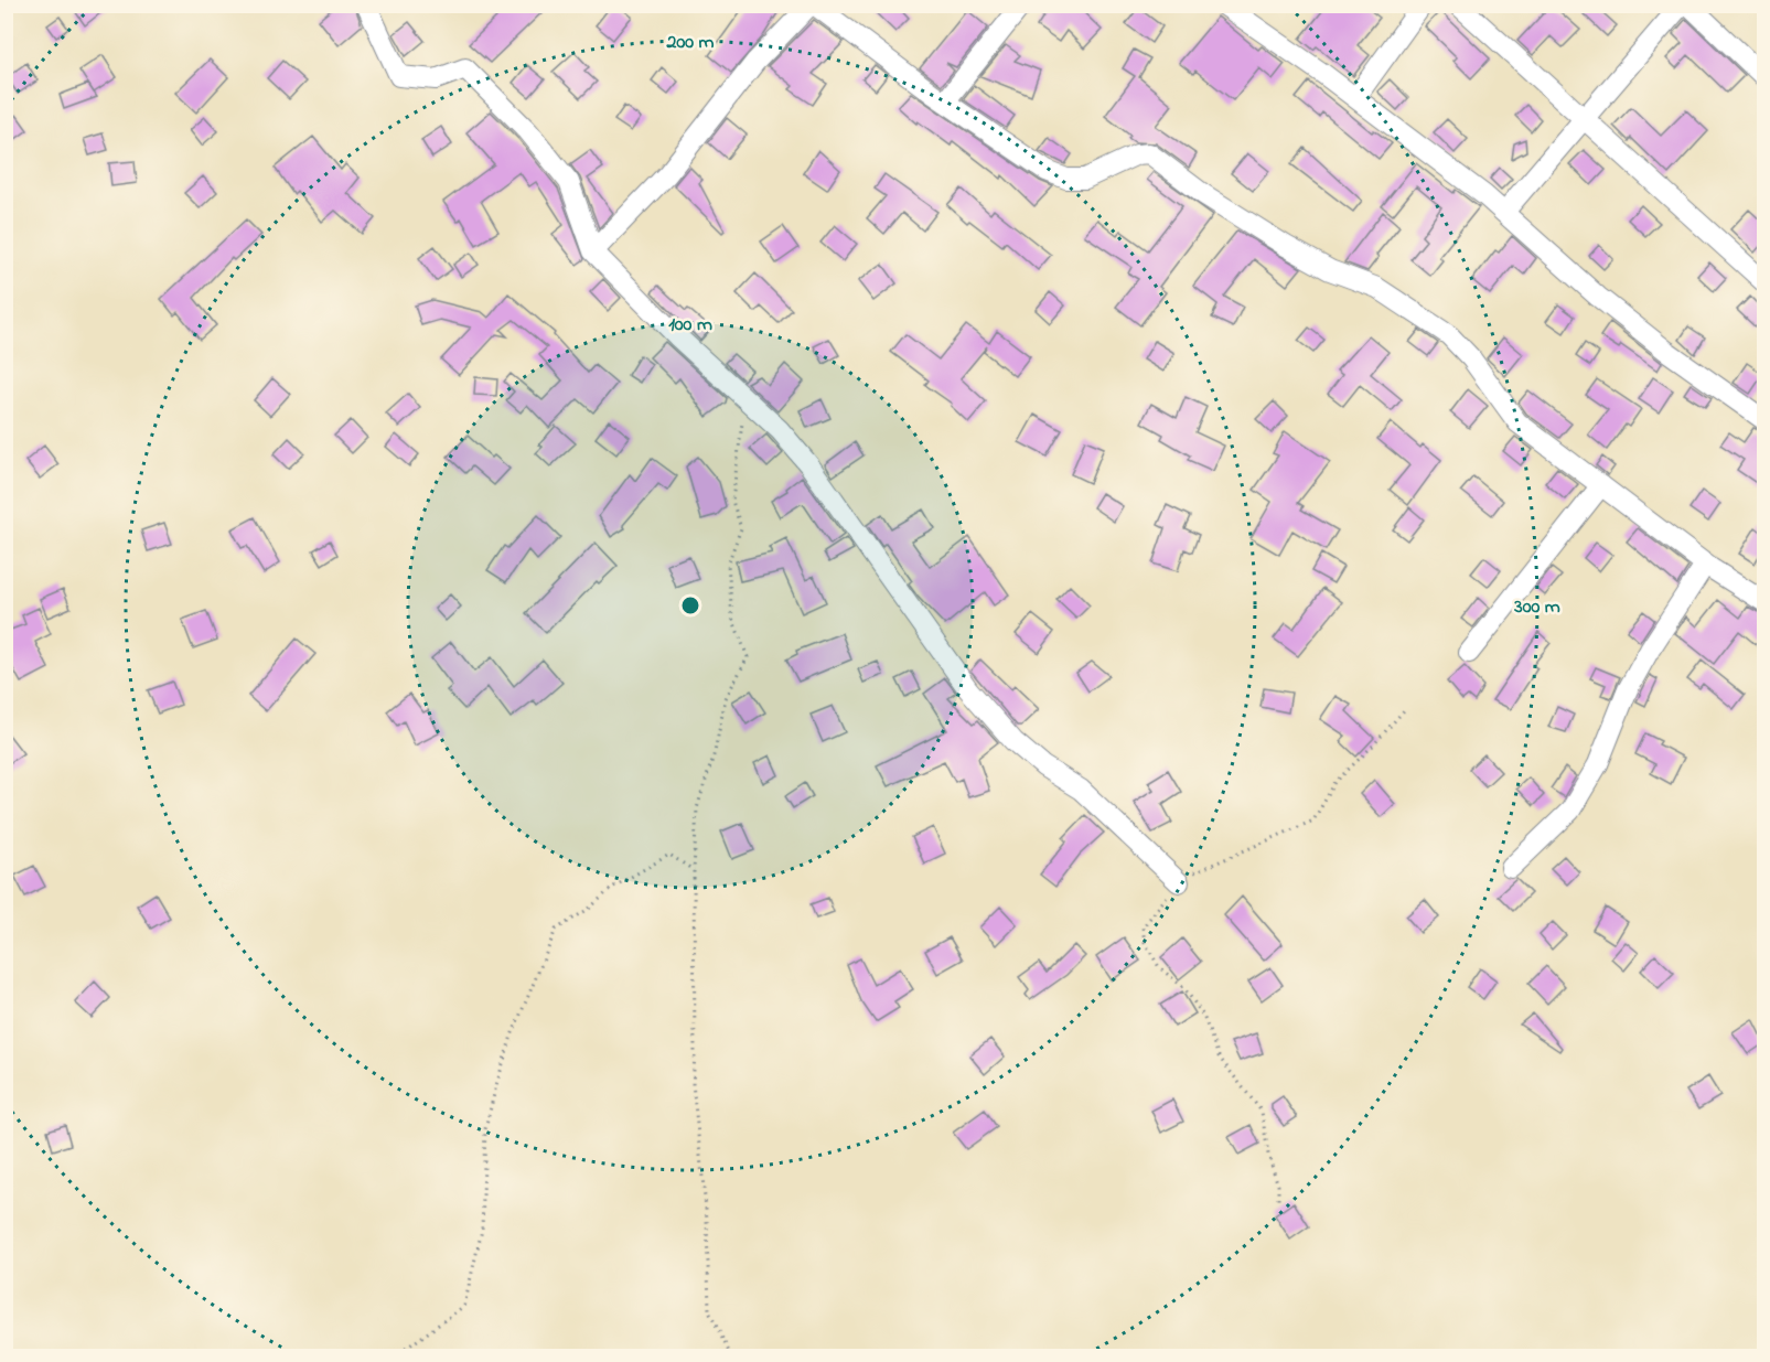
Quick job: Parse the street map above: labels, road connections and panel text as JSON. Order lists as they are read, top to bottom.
{
  "rings": ["200 m", "100 m", "300 m"]
}
